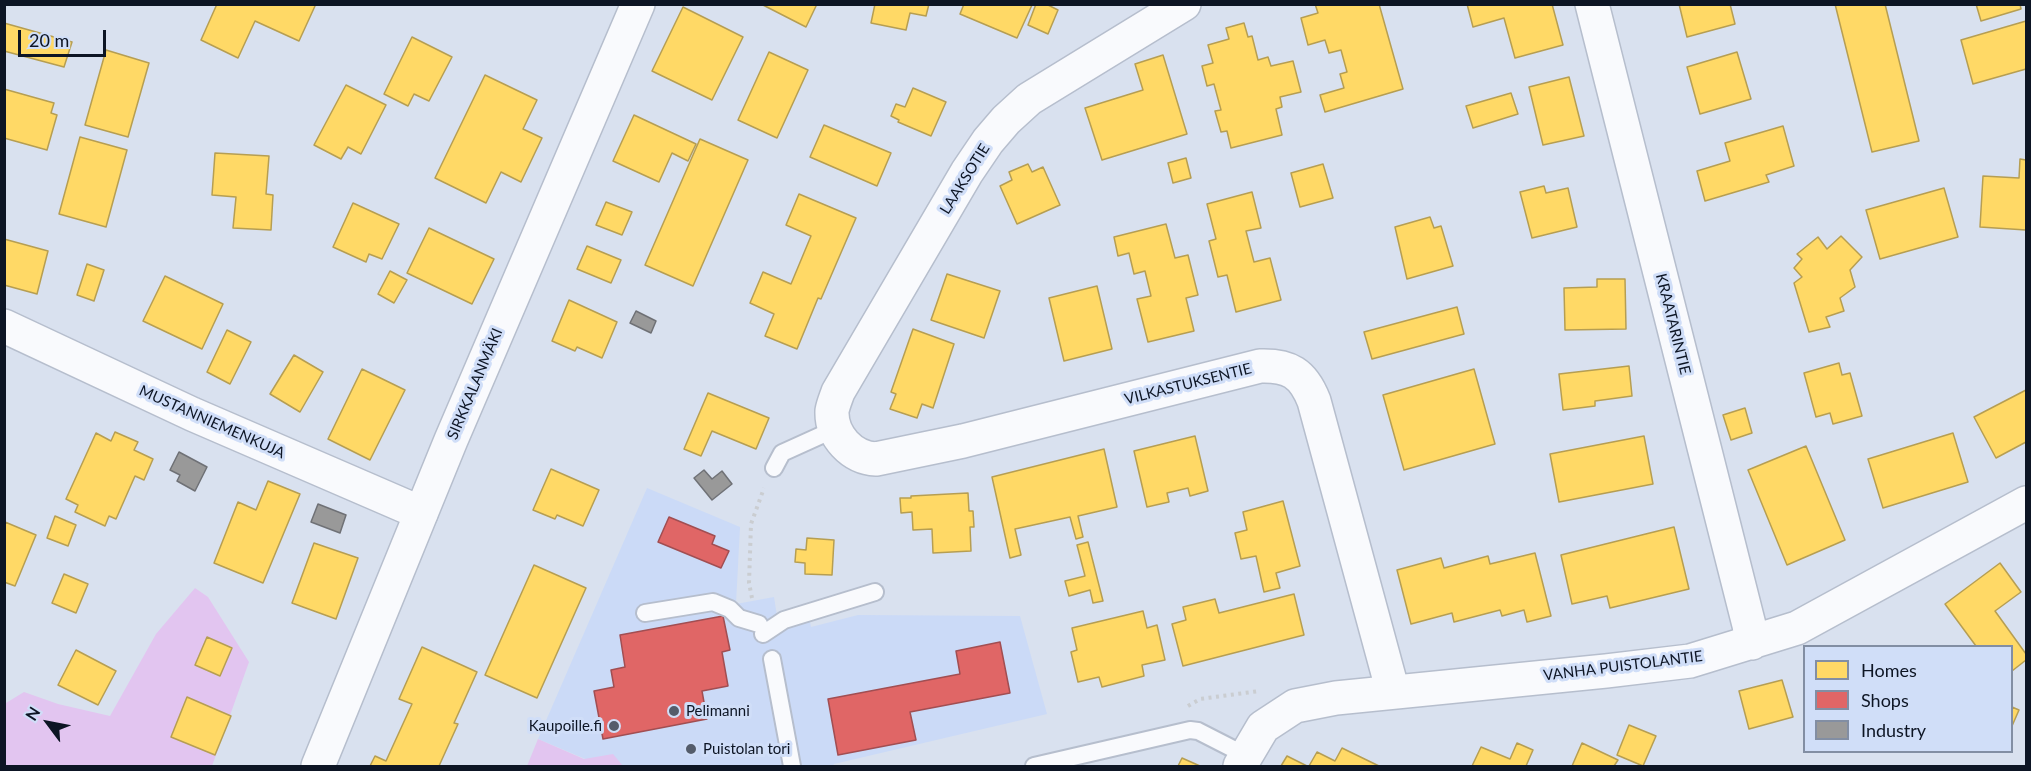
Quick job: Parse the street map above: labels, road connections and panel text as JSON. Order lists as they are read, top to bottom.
{
  "streets": {
    "street": [
      "LAAKSOTIE",
      "KRAATARINTIE",
      "SIRKKALANMÄKI",
      "VILKASTUKSENTIE",
      "MUSTANNIEMENKUJA",
      "VANHA PUISTOLANTIE"
    ]
  },
  "crossings": [
    ["LAAKSOTIE", "VILKASTUKSENTIE"],
    ["KRAATARINTIE", "VANHA PUISTOLANTIE"],
    ["SIRKKALANMÄKI", "MUSTANNIEMENKUJA"],
    ["VILKASTUKSENTIE", "VANHA PUISTOLANTIE"]
  ],
  "places": ["Pelimanni", "Kaupoille.fi", "Puistolan tori"],
  "legend": ["Homes", "Shops", "Industry"],
  "scale_bar": "20 m",
  "north": "top left"
}
